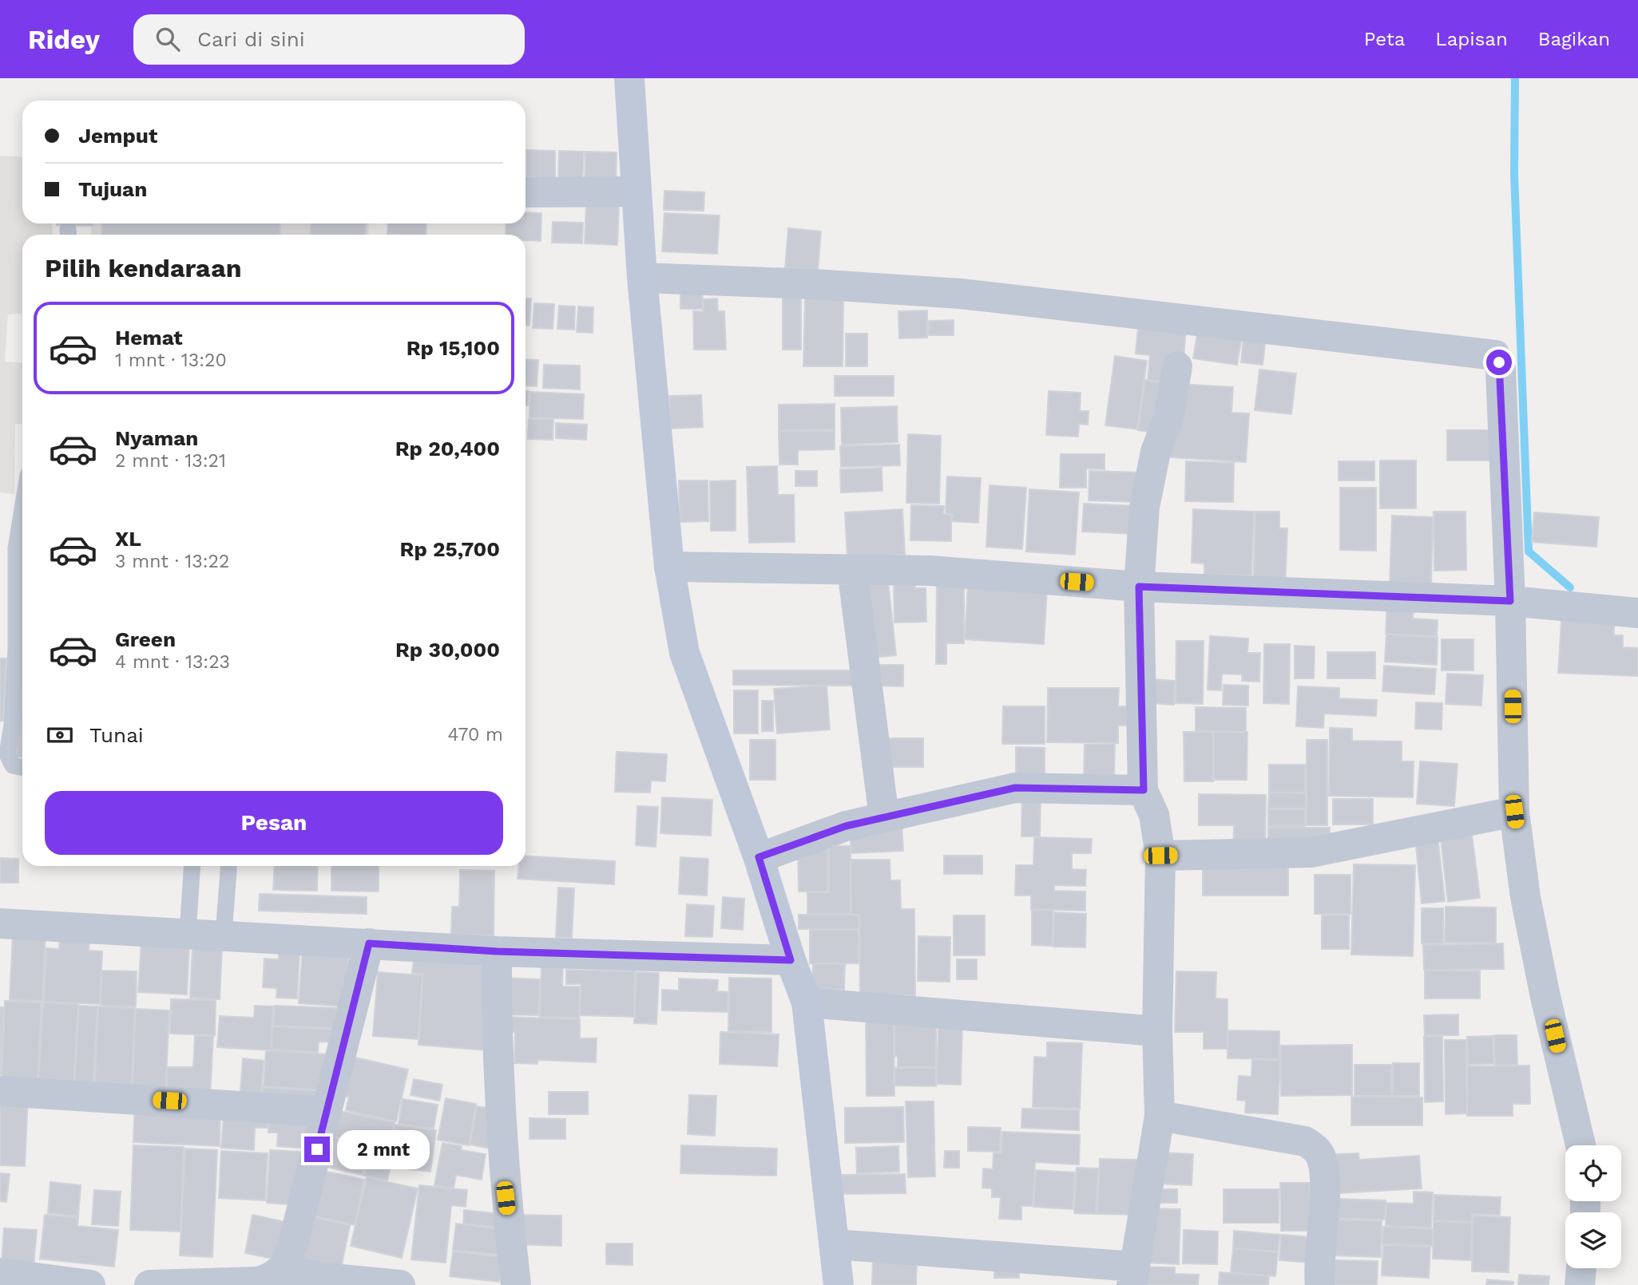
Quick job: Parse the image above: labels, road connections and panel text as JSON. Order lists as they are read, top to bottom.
{
  "page": {
    "header": "Ridey",
    "search": "Cari di sini",
    "nav": ["Peta", "Lapisan", "Bagikan"],
    "banner": ["Jemput", "Tujuan"],
    "heading": "Pilih kendaraan",
    "list": [
      {
        "name": "Hemat",
        "note": "1 mnt · 13:20",
        "value": "Rp 15,100"
      },
      {
        "name": "Nyaman",
        "note": "2 mnt · 13:21",
        "value": "Rp 20,400"
      },
      {
        "name": "XL",
        "note": "3 mnt · 13:22",
        "value": "Rp 25,700"
      },
      {
        "name": "Green",
        "note": "4 mnt · 13:23",
        "value": "Rp 30,000"
      }
    ],
    "pay": ["Tunai", "470 m"],
    "buttons": "Pesan",
    "bubble": "2 mnt"
  }
}
